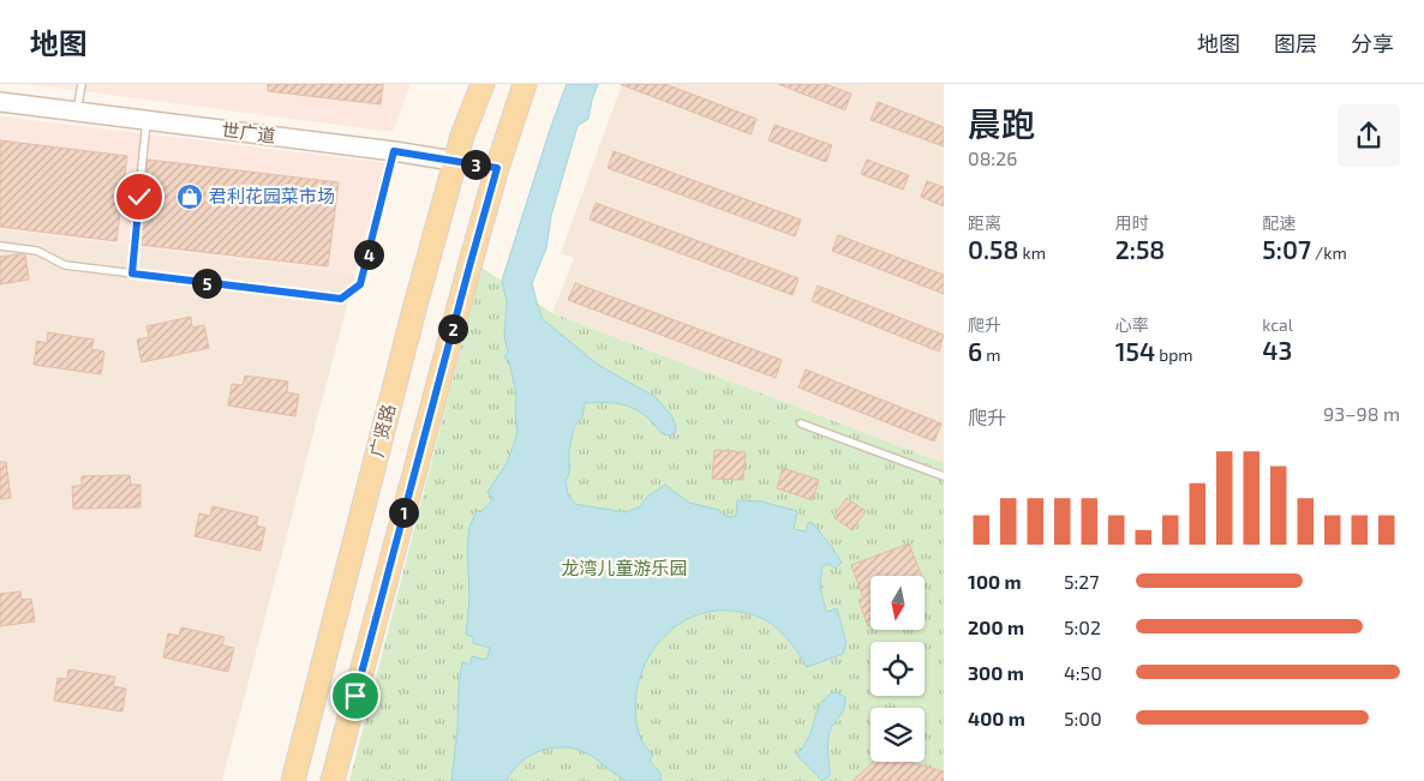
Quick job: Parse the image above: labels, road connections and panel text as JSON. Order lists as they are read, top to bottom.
{
  "streets": {
    "main road": ["广贤路"],
    "street": ["世广道"]
  },
  "crossings": [
    ["世广道", "广贤路"]
  ],
  "parks": ["龙湾儿童游乐园"],
  "places": {
    "shop": ["君利花园菜市场"]
  },
  "north": "bottom",
  "page": {
    "header": "地图",
    "nav": ["地图", "图层", "分享"],
    "heading": ["晨跑", "08:26"],
    "pins": [
      "3",
      "4",
      "5",
      "2",
      "1"
    ],
    "stats": [
      ["距离", "0.58 km"],
      ["用时", "2:58"],
      ["配速", "5:07 /km"],
      ["爬升", "6 m"],
      ["心率", "154 bpm"],
      ["kcal", "43"]
    ],
    "chart": ["爬升", "93–98 m"],
    "list": [
      {
        "name": "100 m",
        "note": "5:27"
      },
      {
        "name": "200 m",
        "note": "5:02"
      },
      {
        "name": "300 m",
        "note": "4:50"
      },
      {
        "name": "400 m",
        "note": "5:00"
      }
    ]
  }
}
